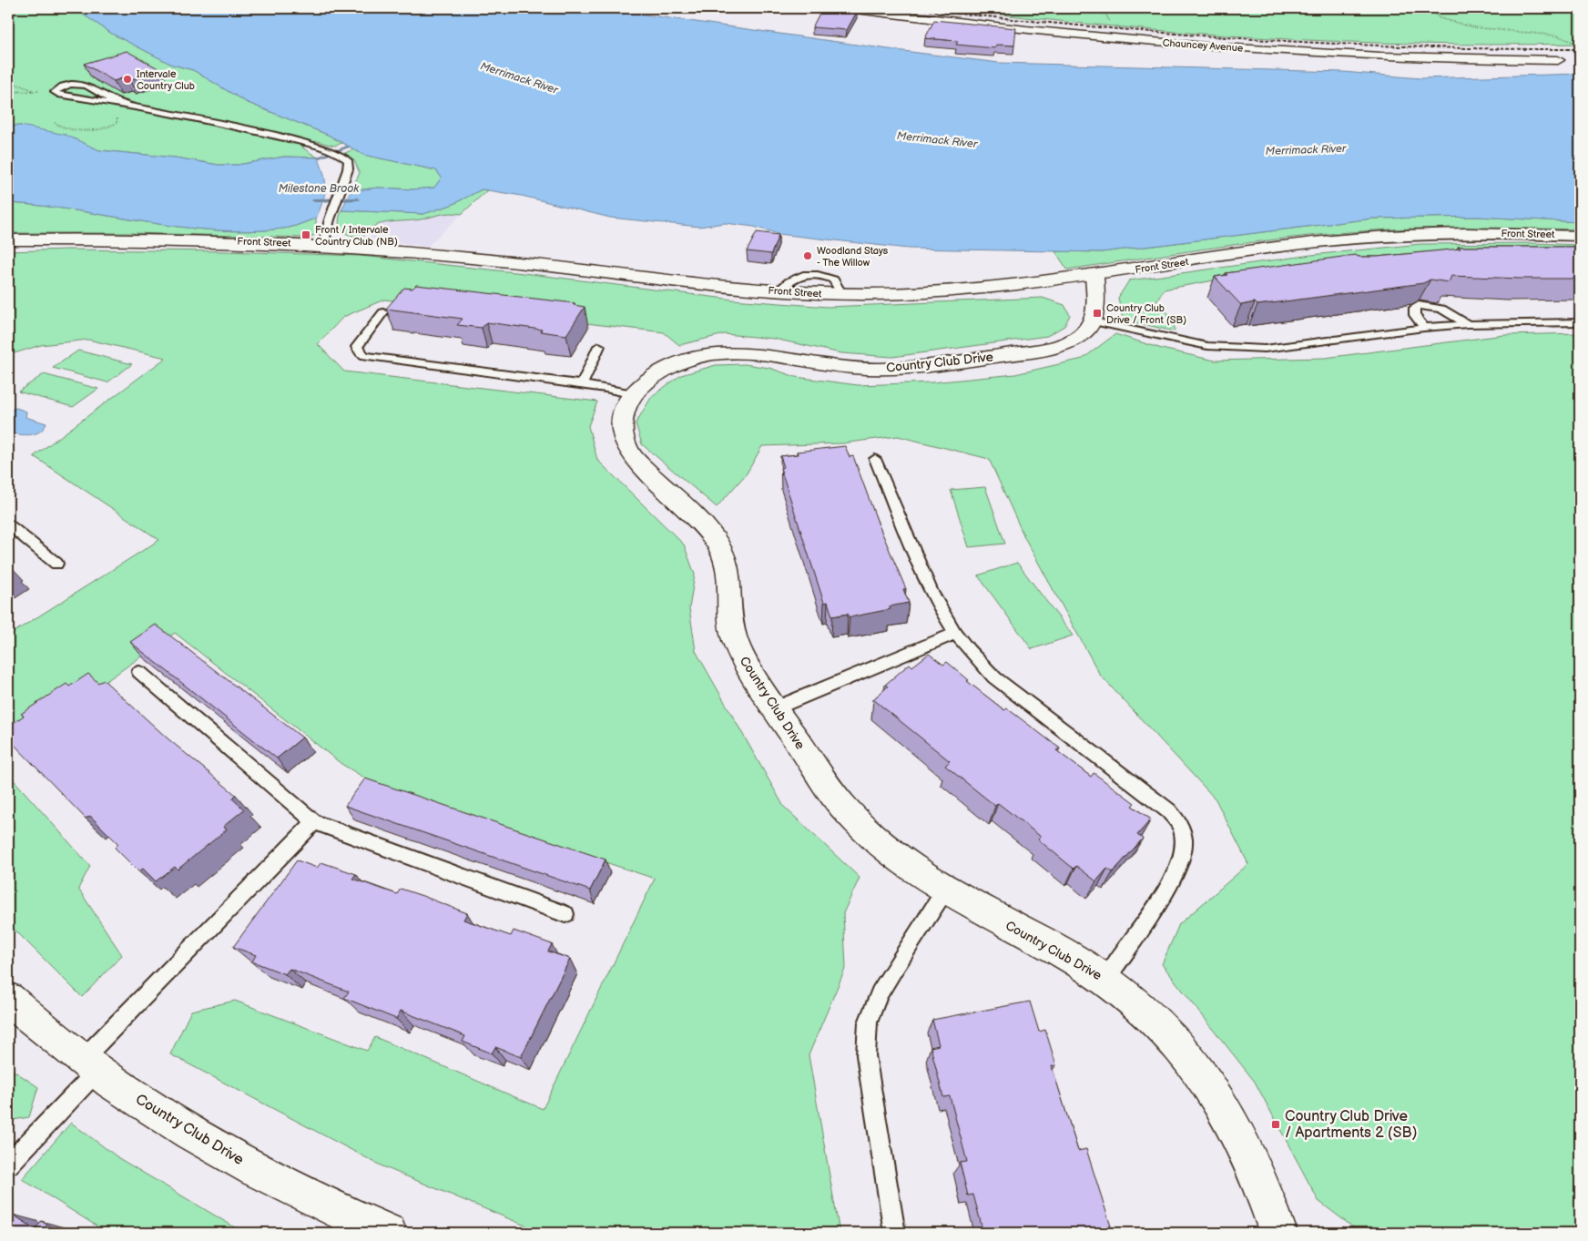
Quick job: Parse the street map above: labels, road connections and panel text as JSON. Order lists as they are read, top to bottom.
{
  "streets": {
    "street": ["Chauncey Avenue", "Front Street", "Country Club Drive"]
  },
  "water": ["Merrimack River", "Milestone Brook"],
  "places": {
    "other": ["Intervale Country Club", "Woodland Stays - The Willow"],
    "transit": ["Front / Intervale Country Club (NB)", "Country Club Drive / Front (SB)", "Country Club Drive / Apartments 2 (SB)"]
  }
}
